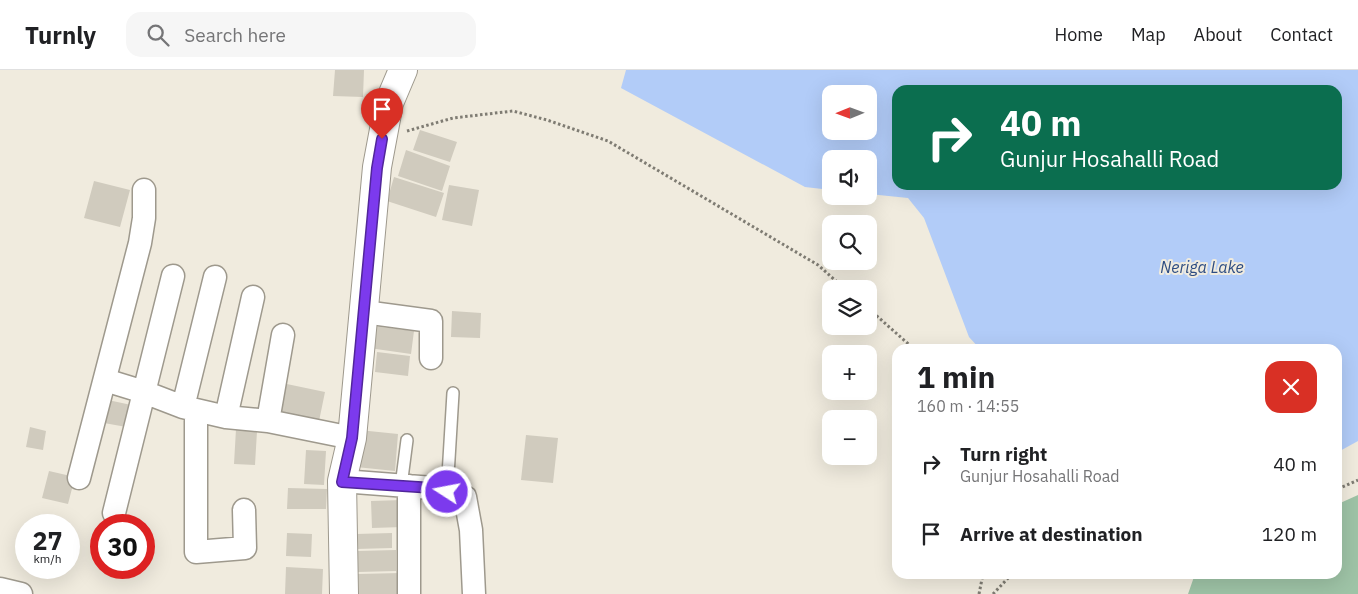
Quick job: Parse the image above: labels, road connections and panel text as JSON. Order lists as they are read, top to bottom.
{
  "water": ["Neriga Lake"],
  "north": "left",
  "page": {
    "header": "Turnly",
    "search": "Search here",
    "nav": [
      "Home",
      "Map",
      "About",
      "Contact"
    ],
    "map_buttons": ["+", "−"],
    "turn": ["40 m", "Gunjur Hosahalli Road"],
    "heading": ["1 min", "160 m · 14:55"],
    "list": [
      {
        "name": "Turn right",
        "note": "Gunjur Hosahalli Road",
        "value": "40 m"
      },
      {
        "name": "Arrive at destination",
        "value": "120 m"
      }
    ],
    "speed": "27 km/h",
    "limit": "30"
  }
}
